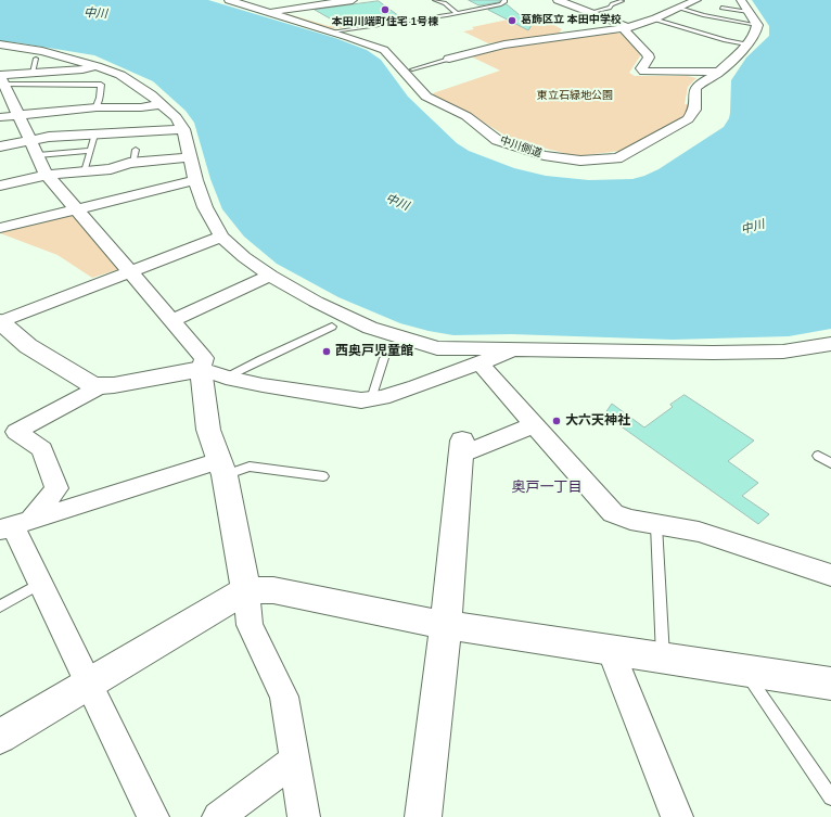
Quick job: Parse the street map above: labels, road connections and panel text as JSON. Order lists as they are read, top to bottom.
{
  "streets": {
    "street": ["中川側道"]
  },
  "districts": ["奥戸一丁目"],
  "water": ["中川"],
  "parks": ["東立石緑地公園"],
  "places": [
    "本田川端町住宅 1号棟",
    "葛飾区立 本田中学校",
    "西奥戸児童館",
    "大六天神社"
  ]
}
